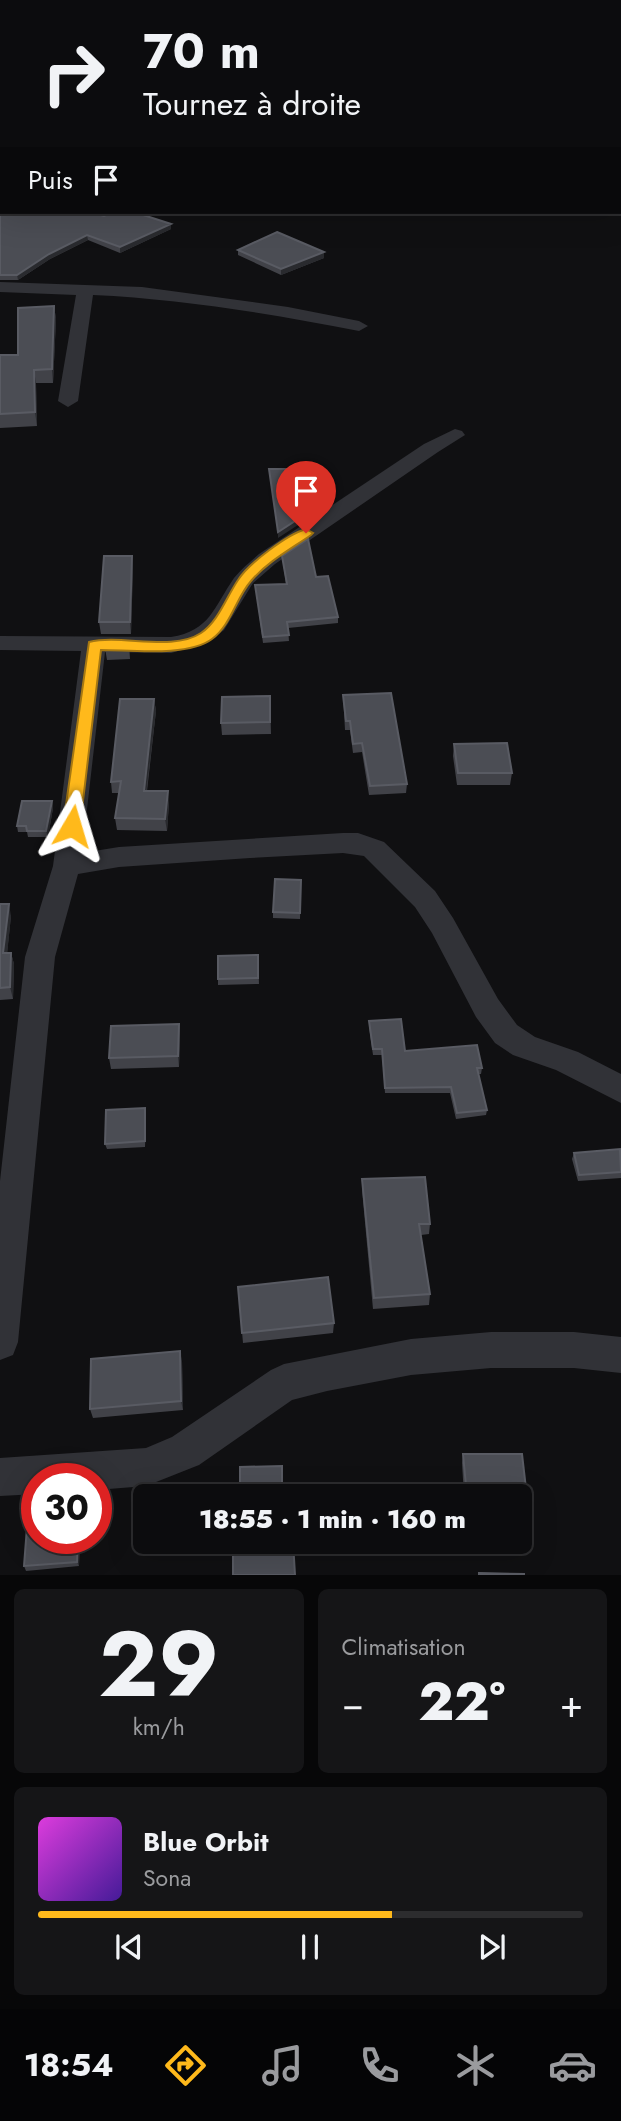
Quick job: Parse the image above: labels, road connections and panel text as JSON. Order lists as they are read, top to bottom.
{
  "page": {
    "turn": ["70 m", "Tournez à droite"],
    "then": "Puis",
    "limit": "30",
    "trip": "18:55 · 1 min · 160 m",
    "tile": [
      ["29", "km/h"],
      "Climatisation"
    ],
    "heat": ["−", "22°", "+"],
    "song": ["Blue Orbit", "Sona"],
    "tabs": "18:54"
  }
}
